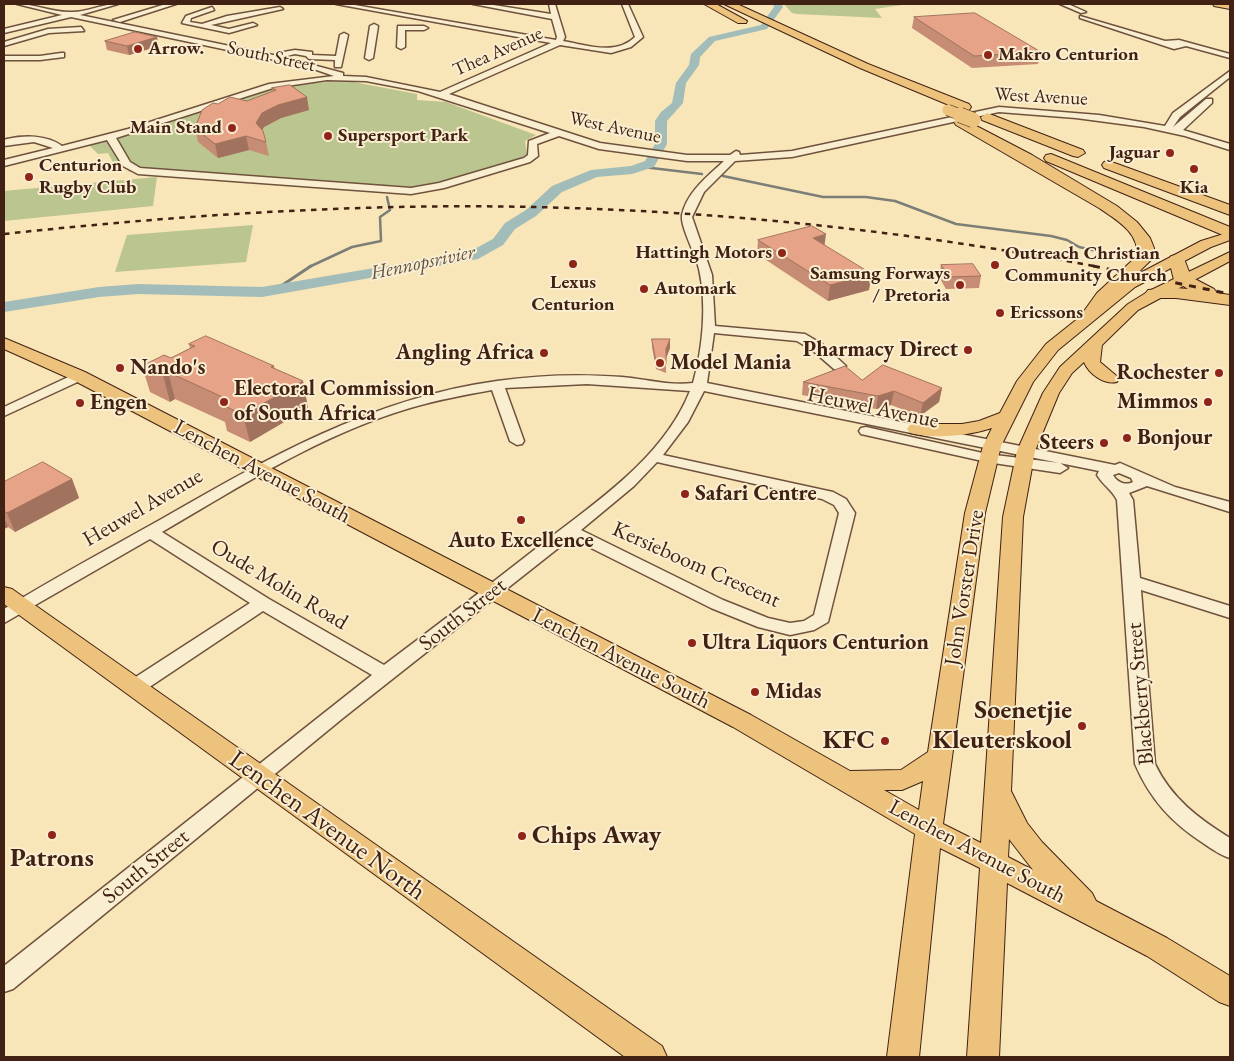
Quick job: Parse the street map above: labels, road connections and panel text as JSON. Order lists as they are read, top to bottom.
{
  "streets": {
    "main road": ["Lenchen Avenue South", "John Vorster Drive", "Lenchen Avenue North"],
    "street": [
      "Thea Avenue",
      "South Street",
      "West Avenue",
      "Heuwel Avenue",
      "Kersieboom Crescent",
      "Oude Molin Road",
      "Blackberry Street"
    ]
  },
  "crossings": [
    ["Thea Avenue", "West Avenue"],
    ["South Street", "West Avenue"],
    ["South Street", "Heuwel Avenue"],
    ["South Street", "Lenchen Avenue South"],
    ["South Street", "Kersieboom Crescent"],
    ["South Street", "Oude Molin Road"],
    ["South Street", "Lenchen Avenue North"],
    ["Heuwel Avenue", "Lenchen Avenue South"],
    ["Heuwel Avenue", "Oude Molin Road"],
    ["Heuwel Avenue", "John Vorster Drive"],
    ["Heuwel Avenue", "Blackberry Street"],
    ["Heuwel Avenue", "Lenchen Avenue North"],
    ["Lenchen Avenue South", "John Vorster Drive"]
  ],
  "water": ["Hennopsrivier"],
  "places": [
    "Arrow.",
    "Makro Centurion",
    "Main Stand",
    "Supersport Park",
    "Jaguar",
    "Kia",
    "Centurion Rugby Club",
    "Hattingh Motors",
    "Lexus Centurion",
    "Outreach Christian Community Church",
    "Samsung Forways / Pretoria",
    "Automark",
    "Ericssons",
    "Pharmacy Direct",
    "Angling Africa",
    "Model Mania",
    "Nando's",
    "Rochester",
    "Electoral Commission of South Africa",
    "Mimmos",
    "Engen",
    "Bonjour",
    "Steers",
    "Safari Centre",
    "Auto Excellence",
    "Ultra Liquors Centurion",
    "Midas",
    "Soenetjie Kleuterskool",
    "KFC",
    "Patrons",
    "Chips Away"
  ]
}
